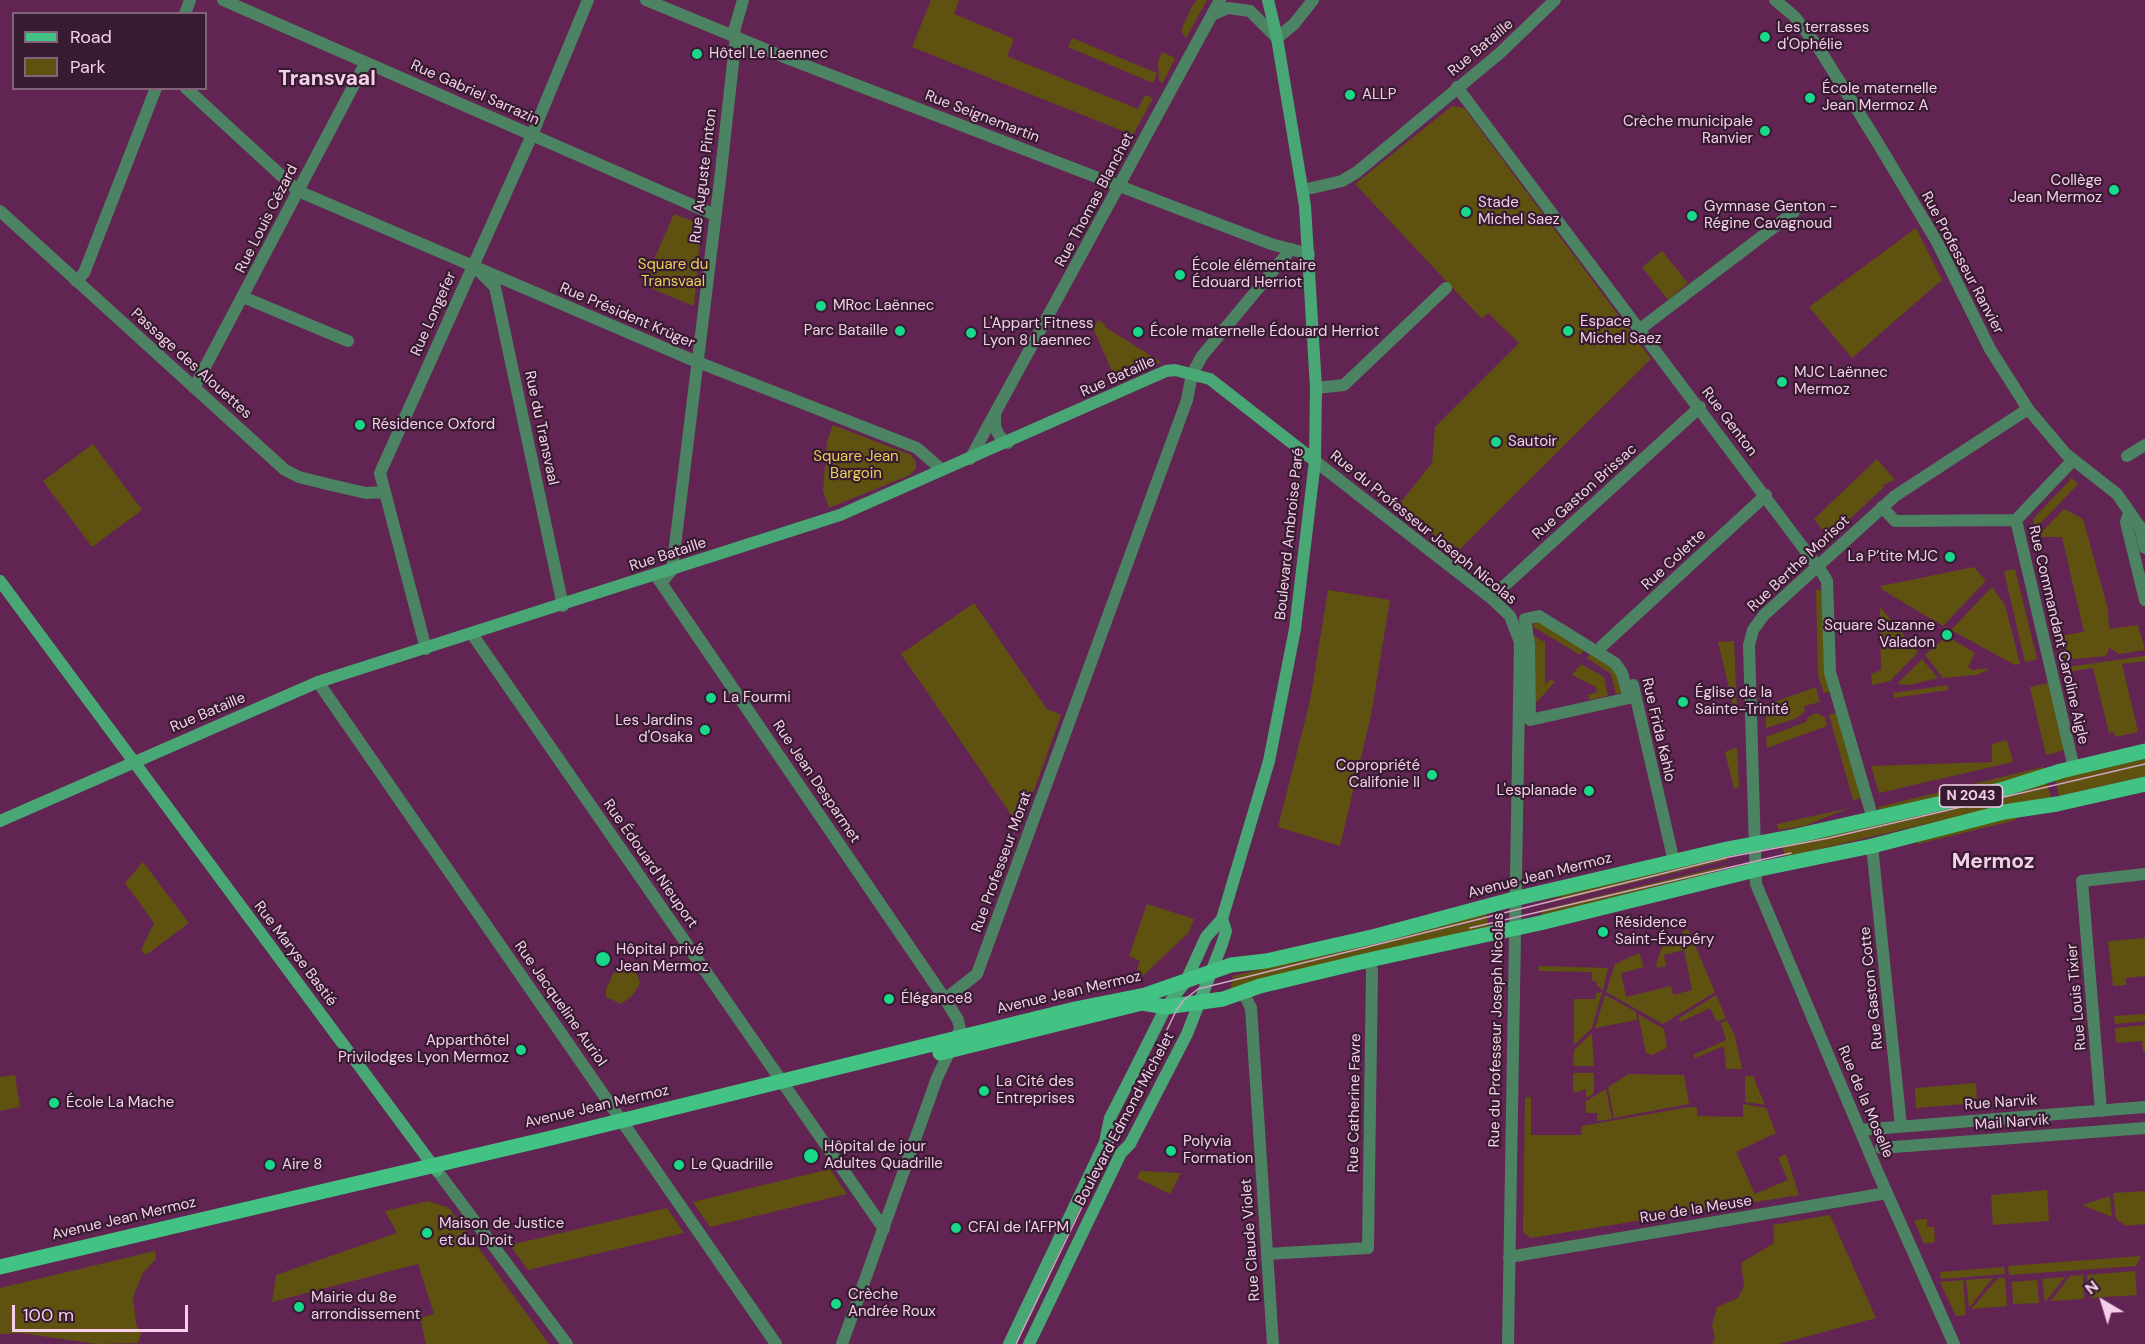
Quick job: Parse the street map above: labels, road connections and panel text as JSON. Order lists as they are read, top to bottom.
{
  "streets": {
    "main road": ["N 2043", "Avenue Jean Mermoz"],
    "street": [
      "Rue Bataille",
      "Rue Gabriel Sarrazin",
      "Rue Seignemartin",
      "Rue Auguste Pinton",
      "Rue Thomas Blanchet",
      "Rue Louis Cézard",
      "Rue Professeur Ranvier",
      "Rue Longefer",
      "Rue Président Krüger",
      "Passage des Alouettes",
      "Rue Genton",
      "Rue du Transvaal",
      "Rue Gaston Brissac",
      "Rue du Professeur Joseph Nicolas",
      "Boulevard Ambroise Paré",
      "Rue Colette",
      "Rue Berthe Morisot",
      "Rue Commandant Caroline Aigle",
      "Rue Frida Kahlo",
      "Rue Jean Desparmet",
      "Rue Professeur Morat",
      "Rue Édouard Nieuport",
      "Rue Maryse Bastié",
      "Rue Gaston Cotte",
      "Rue Louis Tixier",
      "Rue Jacqueline Auriol",
      "Rue de la Moselle",
      "Rue Catherine Favre",
      "Rue Narvik",
      "Boulevard Edmond Michelet",
      "Mail Narvik",
      "Rue de la Meuse",
      "Rue Claude Violet"
    ]
  },
  "crossings": [
    ["Rue Bataille", "Rue Auguste Pinton"],
    ["Rue Bataille", "Rue Thomas Blanchet"],
    ["Rue Bataille", "Rue Longefer"],
    ["Rue Bataille", "Rue Président Krüger"],
    ["Rue Bataille", "Rue Genton"],
    ["Rue Bataille", "Rue du Transvaal"],
    ["Rue Bataille", "Rue du Professeur Joseph Nicolas"],
    ["Rue Bataille", "Boulevard Ambroise Paré"],
    ["Rue Bataille", "Rue Jean Desparmet"],
    ["Rue Bataille", "Rue Professeur Morat"],
    ["Rue Bataille", "Rue Édouard Nieuport"],
    ["Rue Bataille", "Rue Maryse Bastié"],
    ["Rue Bataille", "Rue Jacqueline Auriol"],
    ["Rue Gabriel Sarrazin", "Rue Auguste Pinton"],
    ["Rue Gabriel Sarrazin", "Rue Louis Cézard"],
    ["Rue Gabriel Sarrazin", "Rue Longefer"],
    ["Rue Seignemartin", "Rue Auguste Pinton"],
    ["Rue Seignemartin", "Rue Thomas Blanchet"],
    ["Rue Seignemartin", "Boulevard Ambroise Paré"],
    ["Rue Auguste Pinton", "Rue Président Krüger"],
    ["Rue Louis Cézard", "Rue Président Krüger"],
    ["Rue Louis Cézard", "Passage des Alouettes"],
    ["Rue Professeur Ranvier", "Rue Berthe Morisot"],
    ["Rue Professeur Ranvier", "Rue Commandant Caroline Aigle"],
    ["Rue Longefer", "Rue Président Krüger"],
    ["Rue Longefer", "Passage des Alouettes"],
    ["Rue Longefer", "Rue du Transvaal"],
    ["Rue Président Krüger", "Rue du Transvaal"],
    ["Rue Genton", "Rue Gaston Brissac"],
    ["Rue Genton", "Rue Colette"],
    ["Rue Genton", "Rue Berthe Morisot"],
    ["Rue Genton", "Avenue Jean Mermoz"],
    ["Rue Gaston Brissac", "Rue du Professeur Joseph Nicolas"],
    ["Rue du Professeur Joseph Nicolas", "Boulevard Ambroise Paré"],
    ["Rue du Professeur Joseph Nicolas", "Rue Frida Kahlo"],
    ["Rue du Professeur Joseph Nicolas", "Rue Professeur Morat"],
    ["Rue du Professeur Joseph Nicolas", "Avenue Jean Mermoz"],
    ["Rue du Professeur Joseph Nicolas", "Rue de la Meuse"],
    ["Boulevard Ambroise Paré", "Avenue Jean Mermoz"],
    ["Boulevard Ambroise Paré", "Boulevard Edmond Michelet"],
    ["Rue Colette", "Rue Frida Kahlo"],
    ["Rue Berthe Morisot", "Avenue Jean Mermoz"],
    ["Rue Berthe Morisot", "Rue de la Moselle"],
    ["Rue Commandant Caroline Aigle", "Avenue Jean Mermoz"],
    ["Rue Frida Kahlo", "Avenue Jean Mermoz"],
    ["Rue Jean Desparmet", "Rue Professeur Morat"],
    ["Rue Édouard Nieuport", "Avenue Jean Mermoz"],
    ["Avenue Jean Mermoz", "Rue Maryse Bastié"],
    ["Avenue Jean Mermoz", "Rue Gaston Cotte"],
    ["Avenue Jean Mermoz", "Rue Jacqueline Auriol"],
    ["Avenue Jean Mermoz", "Rue de la Moselle"],
    ["Avenue Jean Mermoz", "Rue Catherine Favre"],
    ["Avenue Jean Mermoz", "Boulevard Edmond Michelet"],
    ["Avenue Jean Mermoz", "Rue Claude Violet"],
    ["Rue Gaston Cotte", "Rue Narvik"],
    ["Rue Louis Tixier", "Rue Narvik"],
    ["Rue de la Moselle", "Rue Narvik"],
    ["Rue de la Moselle", "Rue de la Meuse"],
    ["Rue Catherine Favre", "Rue Claude Violet"]
  ],
  "districts": ["Transvaal", "Mermoz"],
  "parks": ["Square du Transvaal", "Square Jean Bargoin"],
  "places": [
    "Les terrasses d'Ophélie",
    "Hôtel Le Laennec",
    "ALLP",
    "École maternelle Jean Mermoz A",
    "Crèche municipale Ranvier",
    "Collège Jean Mermoz",
    "Stade Michel Saez",
    "Gymnase Genton - Régine Cavagnoud",
    "École élémentaire Édouard Herriot",
    "MRoc Laënnec",
    "Parc Bataille",
    "Espace Michel Saez",
    "École maternelle Édouard Herriot",
    "L'Appart Fitness Lyon 8 Laennec",
    "MJC Laënnec Mermoz",
    "Résidence Oxford",
    "Sautoir",
    "La P’tite MJC",
    "Square Suzanne Valadon",
    "La Fourmi",
    "Église de la Sainte-Trinité",
    "Les Jardins d'Osaka",
    "Copropriété Califonie II",
    "L'esplanade",
    "Résidence Saint-Éxupéry",
    "Hôpital privé Jean Mermoz",
    "Élégance8",
    "Apparthôtel Privilodges Lyon Mermoz",
    "La Cité des Entreprises",
    "École La Mache",
    "Polyvia Formation",
    "Hôpital de jour Adultes Quadrille",
    "Aire 8",
    "Le Quadrille",
    "CFAI de l'AFPM",
    "Maison de Justice et du Droit",
    "Crèche Andrée Roux",
    "Mairie du 8e arrondissement"
  ],
  "legend": ["Road", "Park"],
  "scale_bar": "100 m",
  "north": "top left"
}
